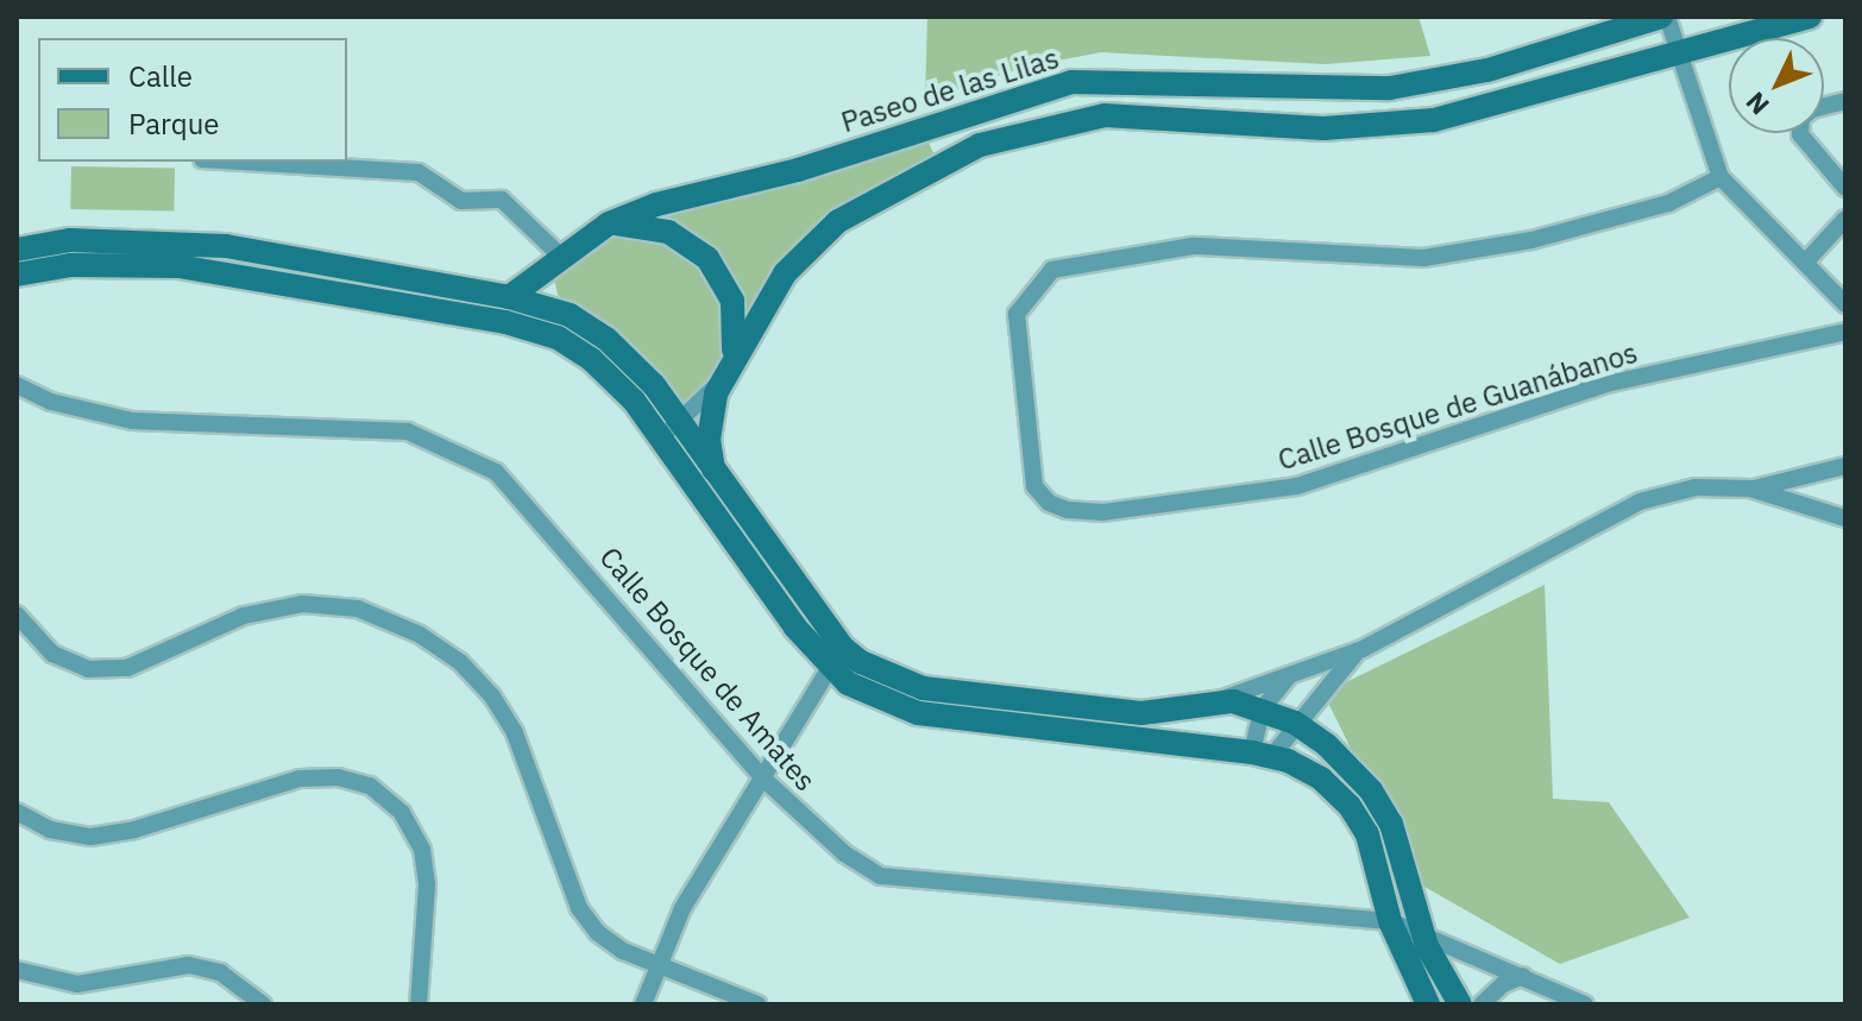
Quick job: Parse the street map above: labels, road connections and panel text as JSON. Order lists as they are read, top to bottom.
{
  "streets": {
    "street": ["Paseo de las Lilas", "Calle Bosque de Guanábanos", "Calle Bosque de Amates"]
  },
  "legend": ["Calle", "Parque"],
  "north": "bottom left"
}
